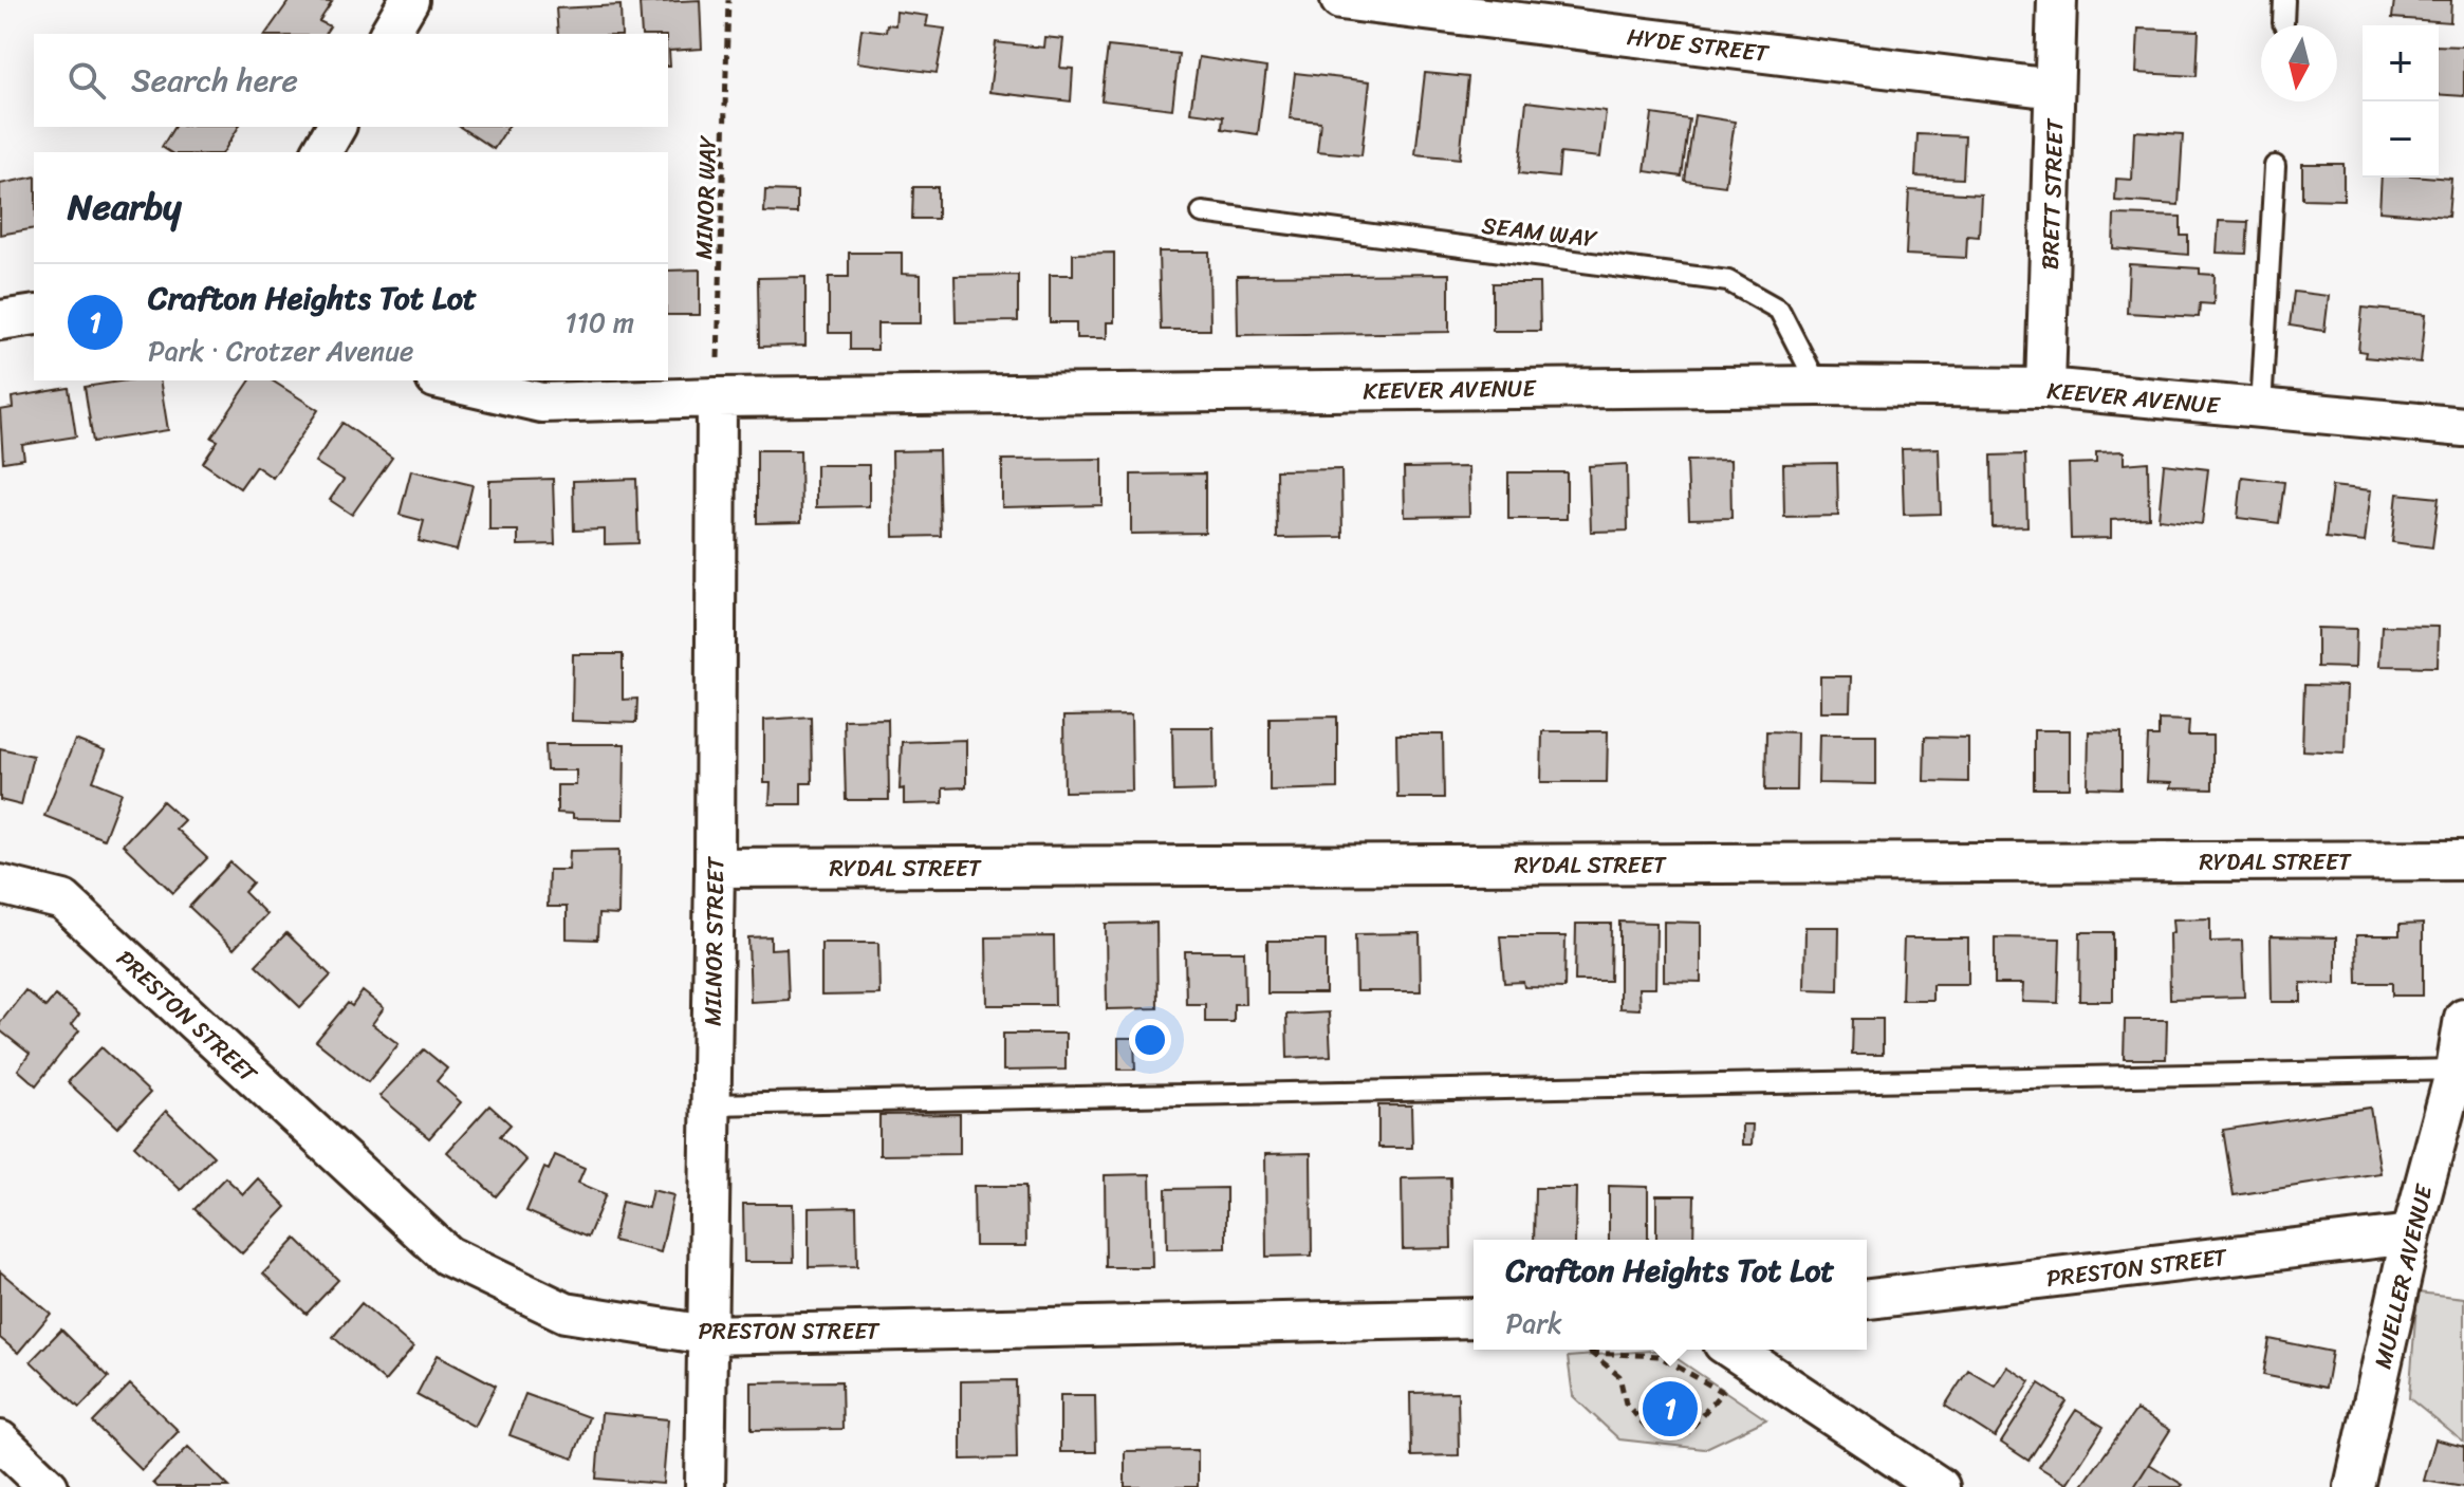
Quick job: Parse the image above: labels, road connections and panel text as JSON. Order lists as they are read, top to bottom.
{
  "streets": {
    "street": [
      "HYDE STREET",
      "BRETT STREET",
      "KEEVER AVENUE",
      "RYDAL STREET",
      "MILNOR STREET",
      "PRESTON STREET",
      "MUELLER AVENUE"
    ],
    "lane": ["SEAM WAY"],
    "path": ["MINOR WAY"]
  },
  "crossings": [
    ["HYDE STREET", "BRETT STREET"],
    ["BRETT STREET", "KEEVER AVENUE"],
    ["MINOR WAY", "KEEVER AVENUE"],
    ["MINOR WAY", "MILNOR STREET"],
    ["SEAM WAY", "KEEVER AVENUE"],
    ["KEEVER AVENUE", "MILNOR STREET"],
    ["RYDAL STREET", "MILNOR STREET"],
    ["MILNOR STREET", "PRESTON STREET"],
    ["PRESTON STREET", "MUELLER AVENUE"]
  ],
  "north": "bottom",
  "page": {
    "map_buttons": ["+", "−"],
    "search": "Search here",
    "heading": "Nearby",
    "list": [
      {
        "mark": "1",
        "name": "Crafton Heights Tot Lot",
        "note": "Park · Crotzer Avenue",
        "value": "110 m"
      }
    ],
    "popup": ["Crafton Heights Tot Lot", "Park"],
    "pins": "1"
  }
}
